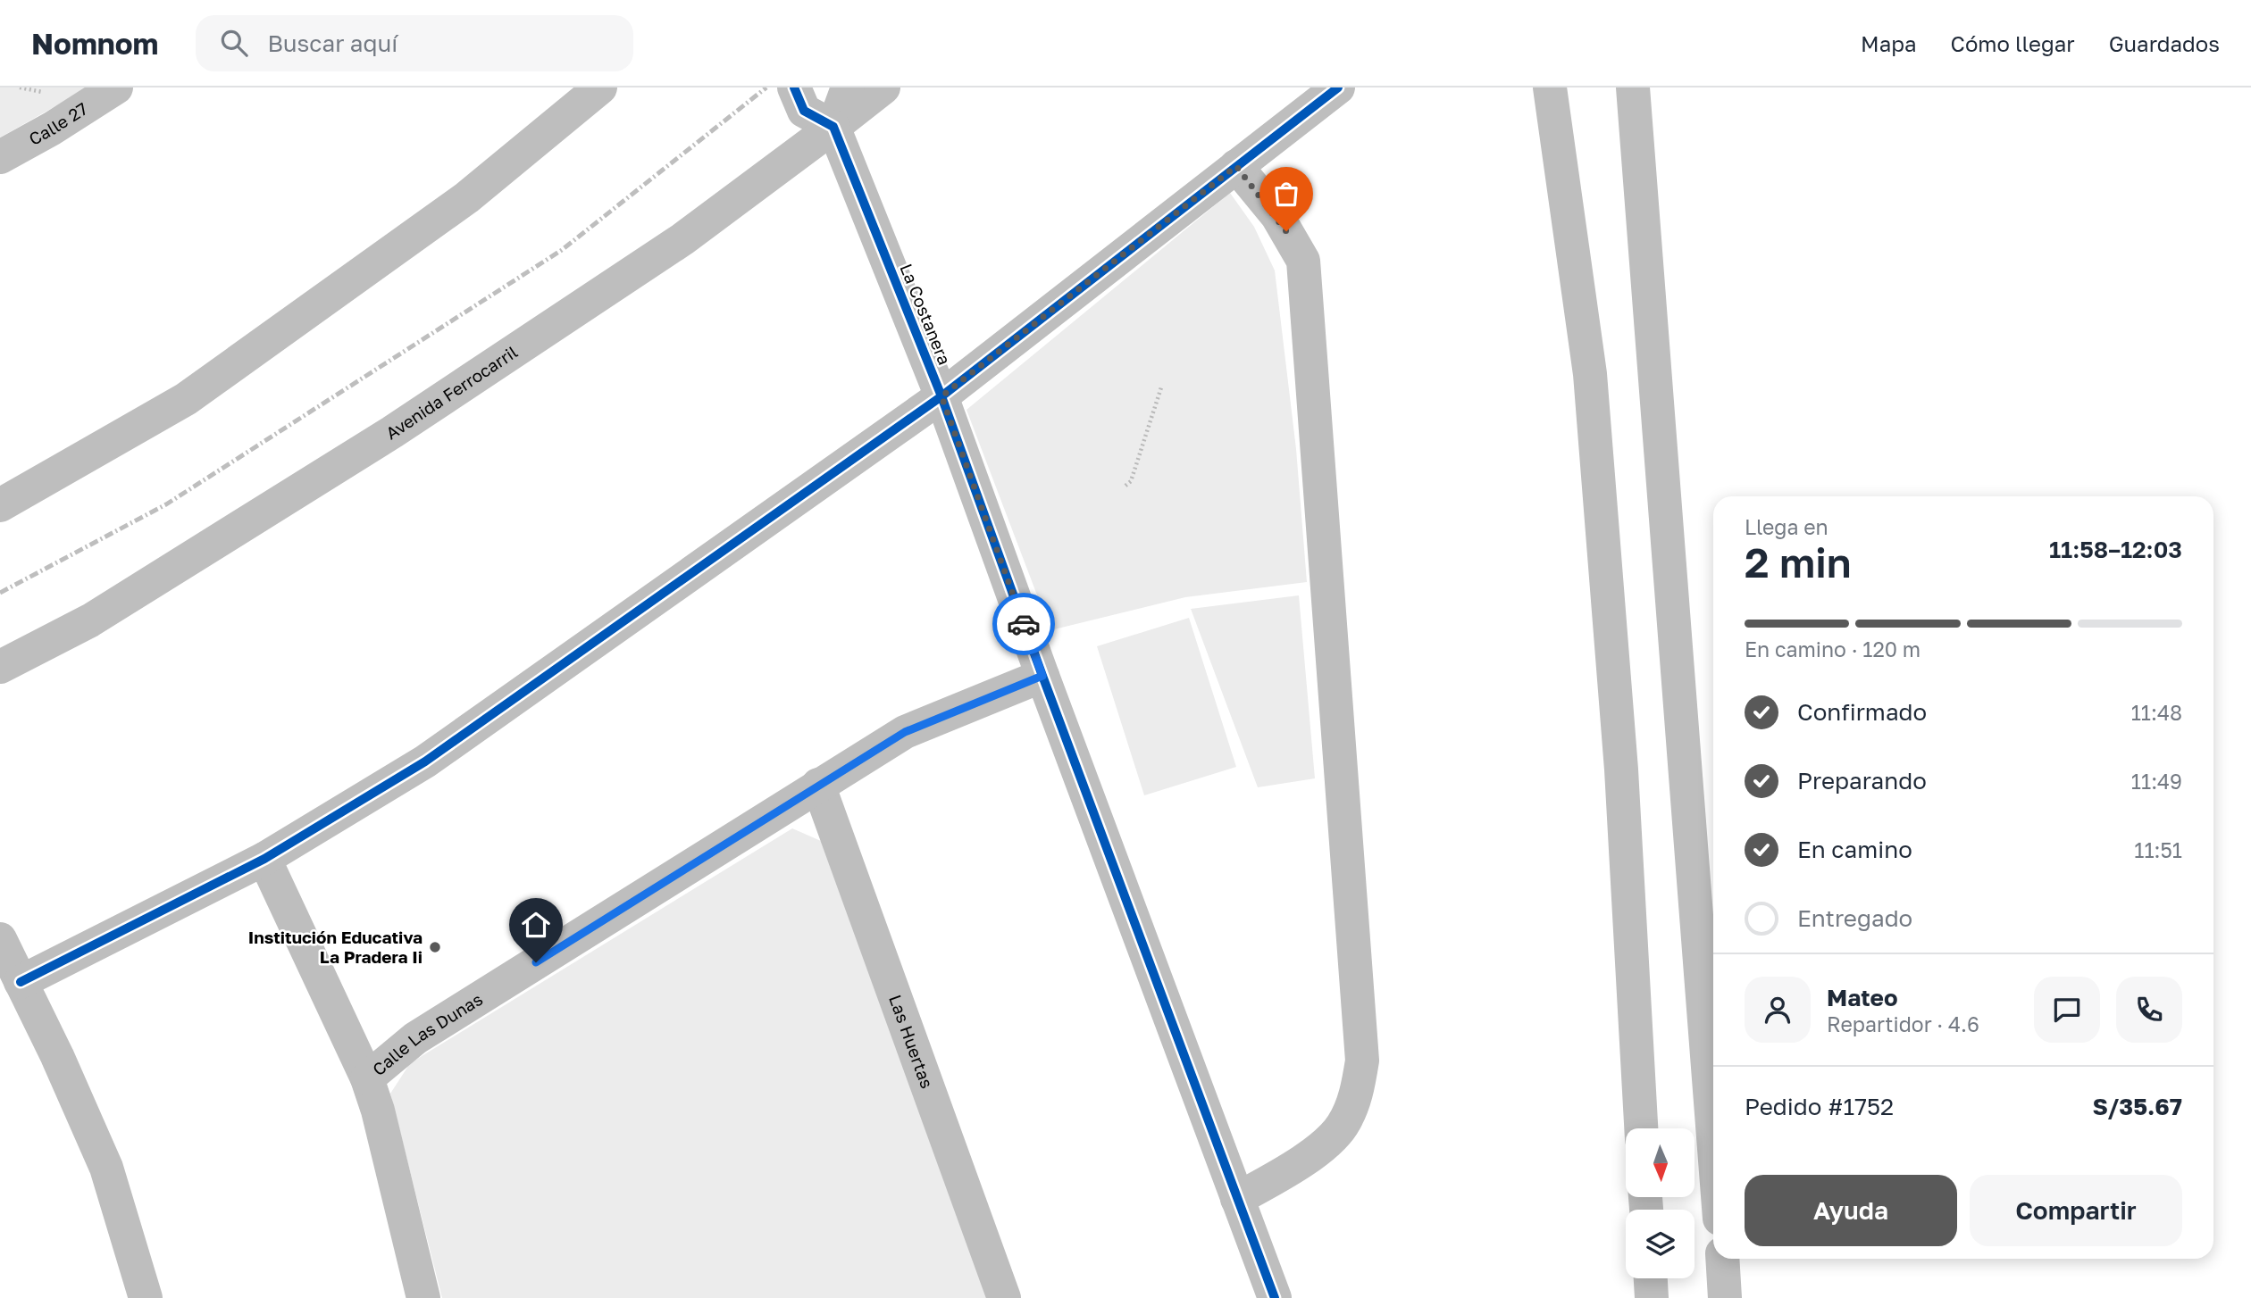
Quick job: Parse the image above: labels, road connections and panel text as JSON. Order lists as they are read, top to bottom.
{
  "streets": {
    "street": [
      "Calle 27",
      "La Costanera",
      "Avenida Ferrocarril",
      "Calle Las Dunas",
      "Las Huertas"
    ]
  },
  "crossings": [
    ["La Costanera", "Avenida Ferrocarril"],
    ["La Costanera", "Calle Las Dunas"],
    ["Calle Las Dunas", "Las Huertas"]
  ],
  "places": ["Institución Educativa La Pradera Ii"],
  "north": "bottom",
  "page": {
    "header": "Nomnom",
    "search": "Buscar aquí",
    "nav": ["Mapa", "Cómo llegar", "Guardados"],
    "heading": ["2 min", "Llega en", "11:58–12:03"],
    "panel": [
      "Mateo",
      "Repartidor · 4.6",
      "Pedido #1752",
      "S/35.67"
    ],
    "bar": "En camino · 120 m",
    "list": [
      ["Confirmado", "11:48"],
      ["Preparando", "11:49"],
      ["En camino", "11:51"],
      "Entregado"
    ],
    "buttons": ["Ayuda", "Compartir"]
  }
}
